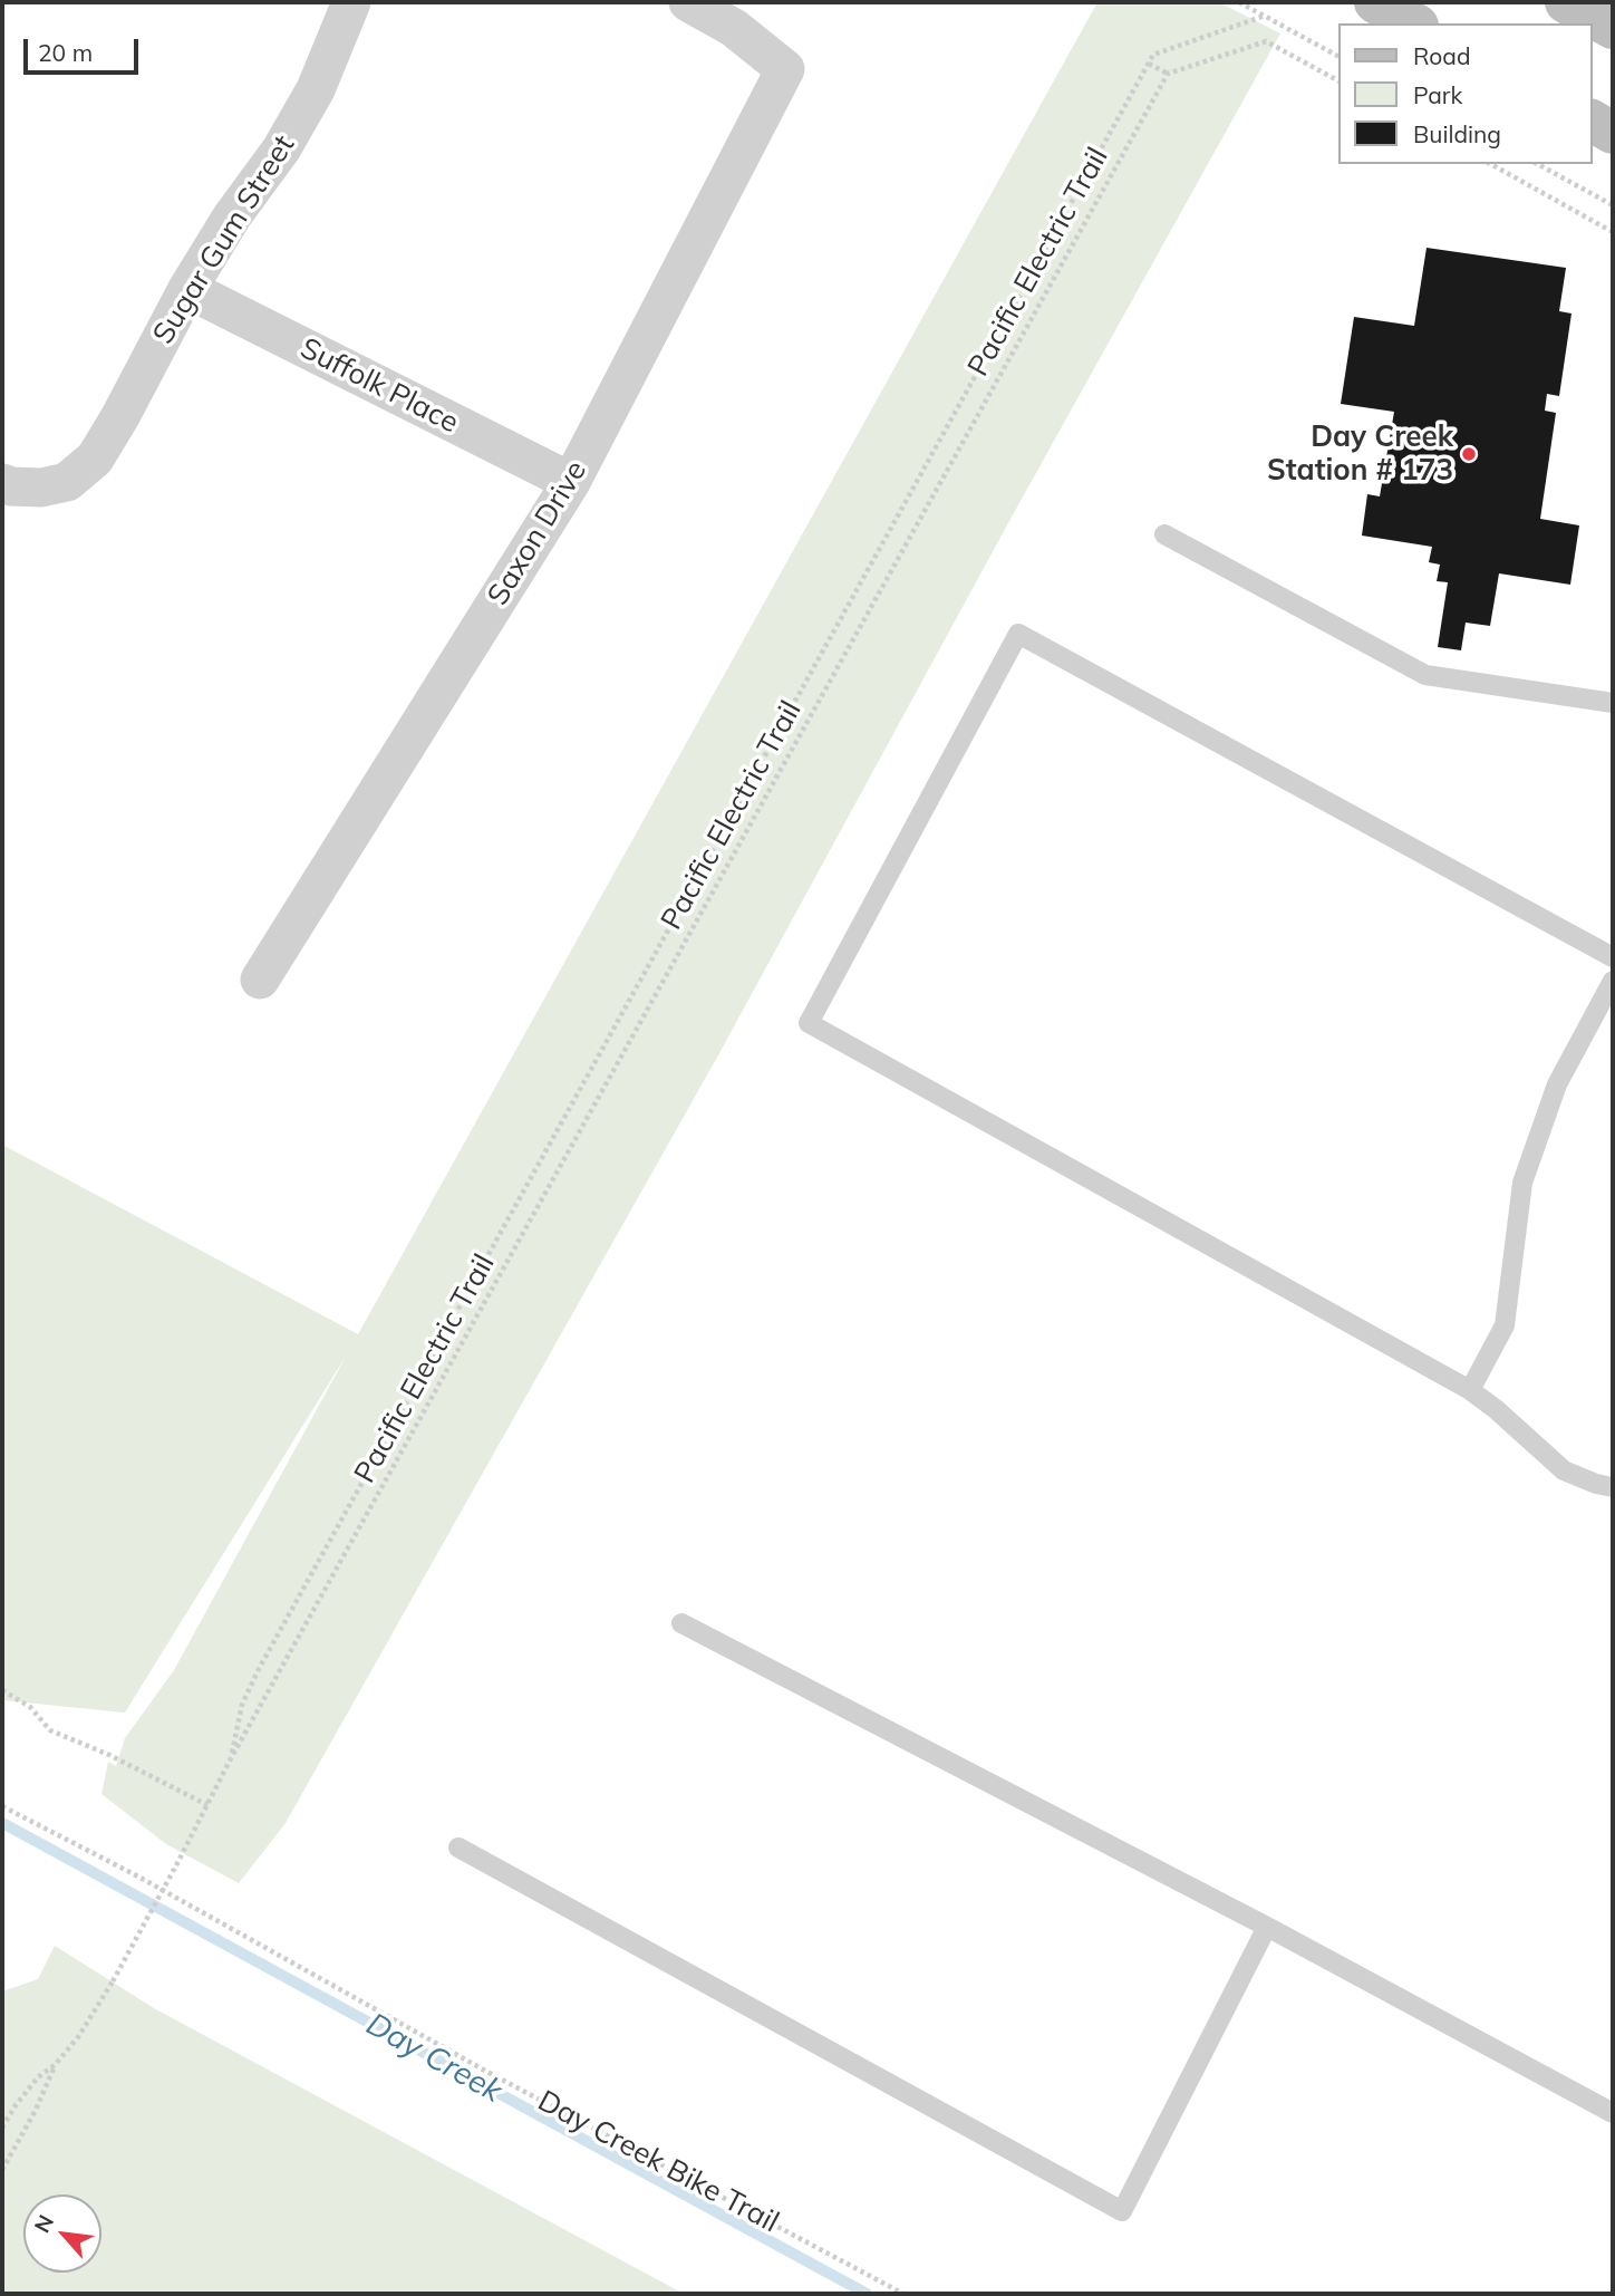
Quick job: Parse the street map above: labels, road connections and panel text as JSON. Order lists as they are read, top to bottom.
{
  "streets": {
    "street": ["Sugar Gum Street", "Suffolk Place", "Saxon Drive"],
    "path": ["Pacific Electric Trail", "Day Creek Bike Trail"]
  },
  "crossings": [
    ["Sugar Gum Street", "Suffolk Place"],
    ["Suffolk Place", "Saxon Drive"]
  ],
  "water": ["Day Creek"],
  "places": ["Day Creek Station # 173"],
  "legend": ["Road", "Park", "Building"],
  "scale_bar": "20 m",
  "north": "top left"
}
